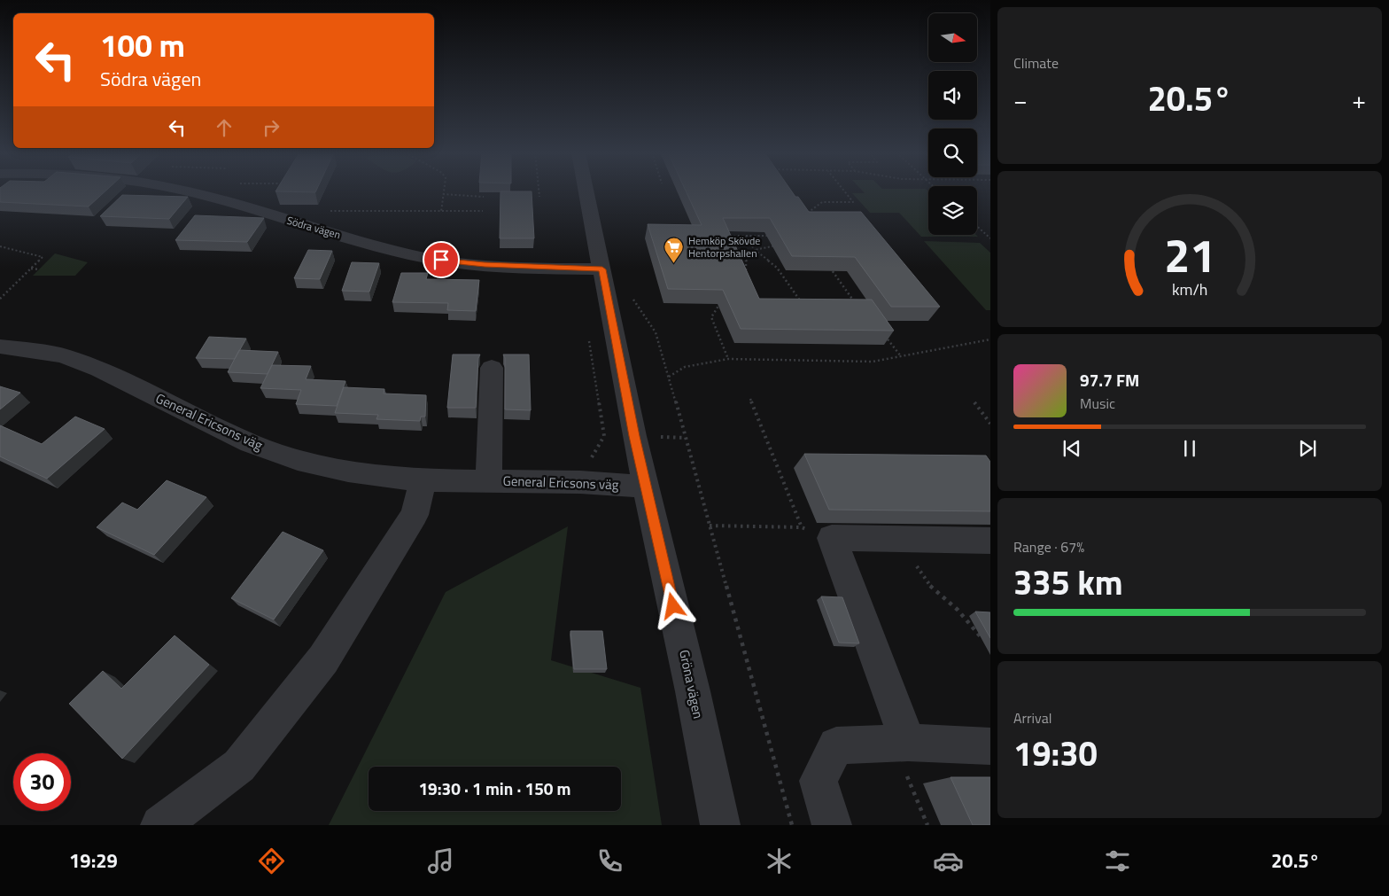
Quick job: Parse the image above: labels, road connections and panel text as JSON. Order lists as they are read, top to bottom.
{
  "streets": {
    "street": ["Södra vägen", "General Ericsons väg", "Gröna vägen"]
  },
  "crossings": [
    ["Södra vägen", "Gröna vägen"],
    ["General Ericsons väg", "Gröna vägen"]
  ],
  "places": {
    "supermarket": ["Hemköp Skövde Hentorpshallen"]
  },
  "north": "right",
  "page": {
    "tile": [
      "Climate",
      ["Range · 67%", "335 km"],
      ["Arrival", "19:30"]
    ],
    "turn": ["100 m", "Södra vägen"],
    "heat": ["−", "20.5°", "+"],
    "song": ["97.7 FM", "Music"],
    "limit": "30",
    "trip": "19:30 · 1 min · 150 m",
    "tabs": ["19:29", "20.5°"],
    "gauge": ["21", "km/h"]
  }
}
